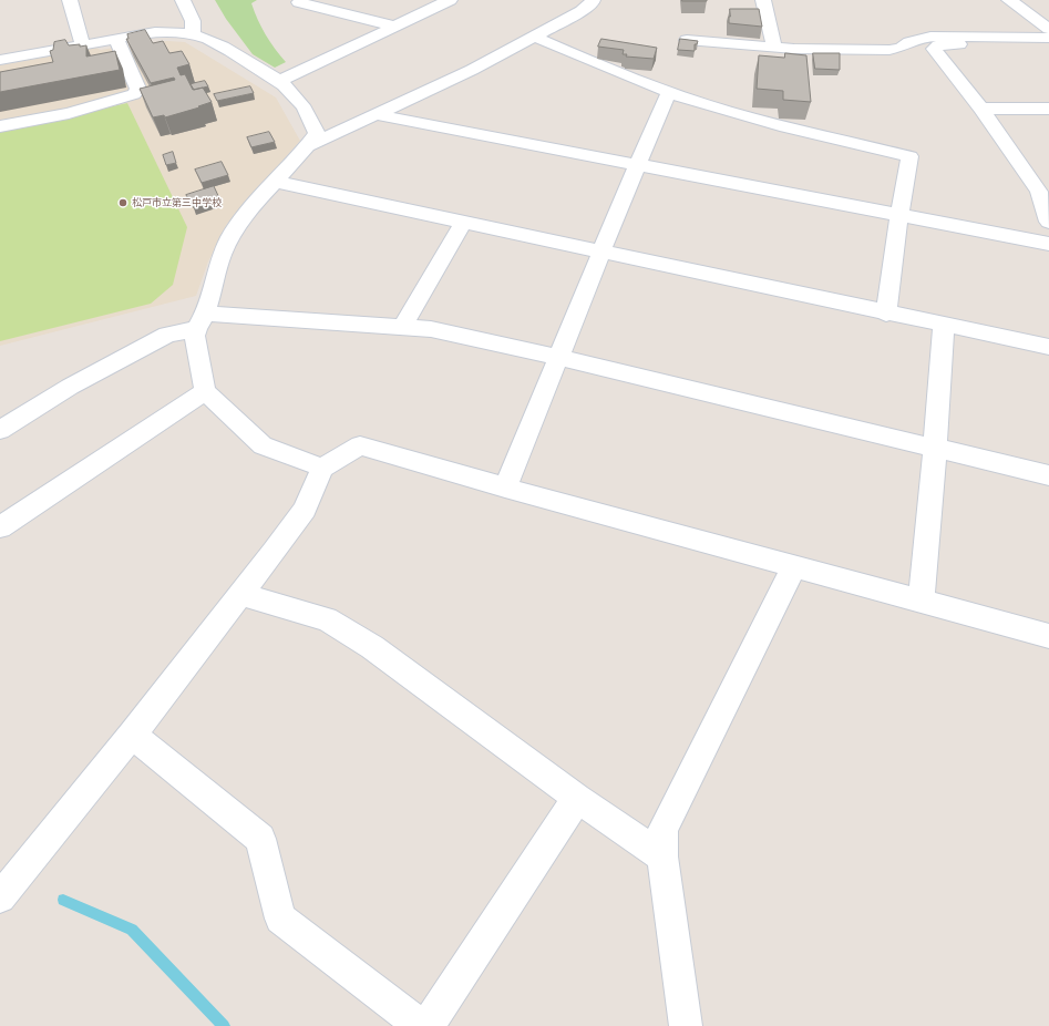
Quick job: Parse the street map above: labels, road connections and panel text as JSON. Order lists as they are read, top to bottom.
{
  "places": ["松戸市立第三中学校"]
}
